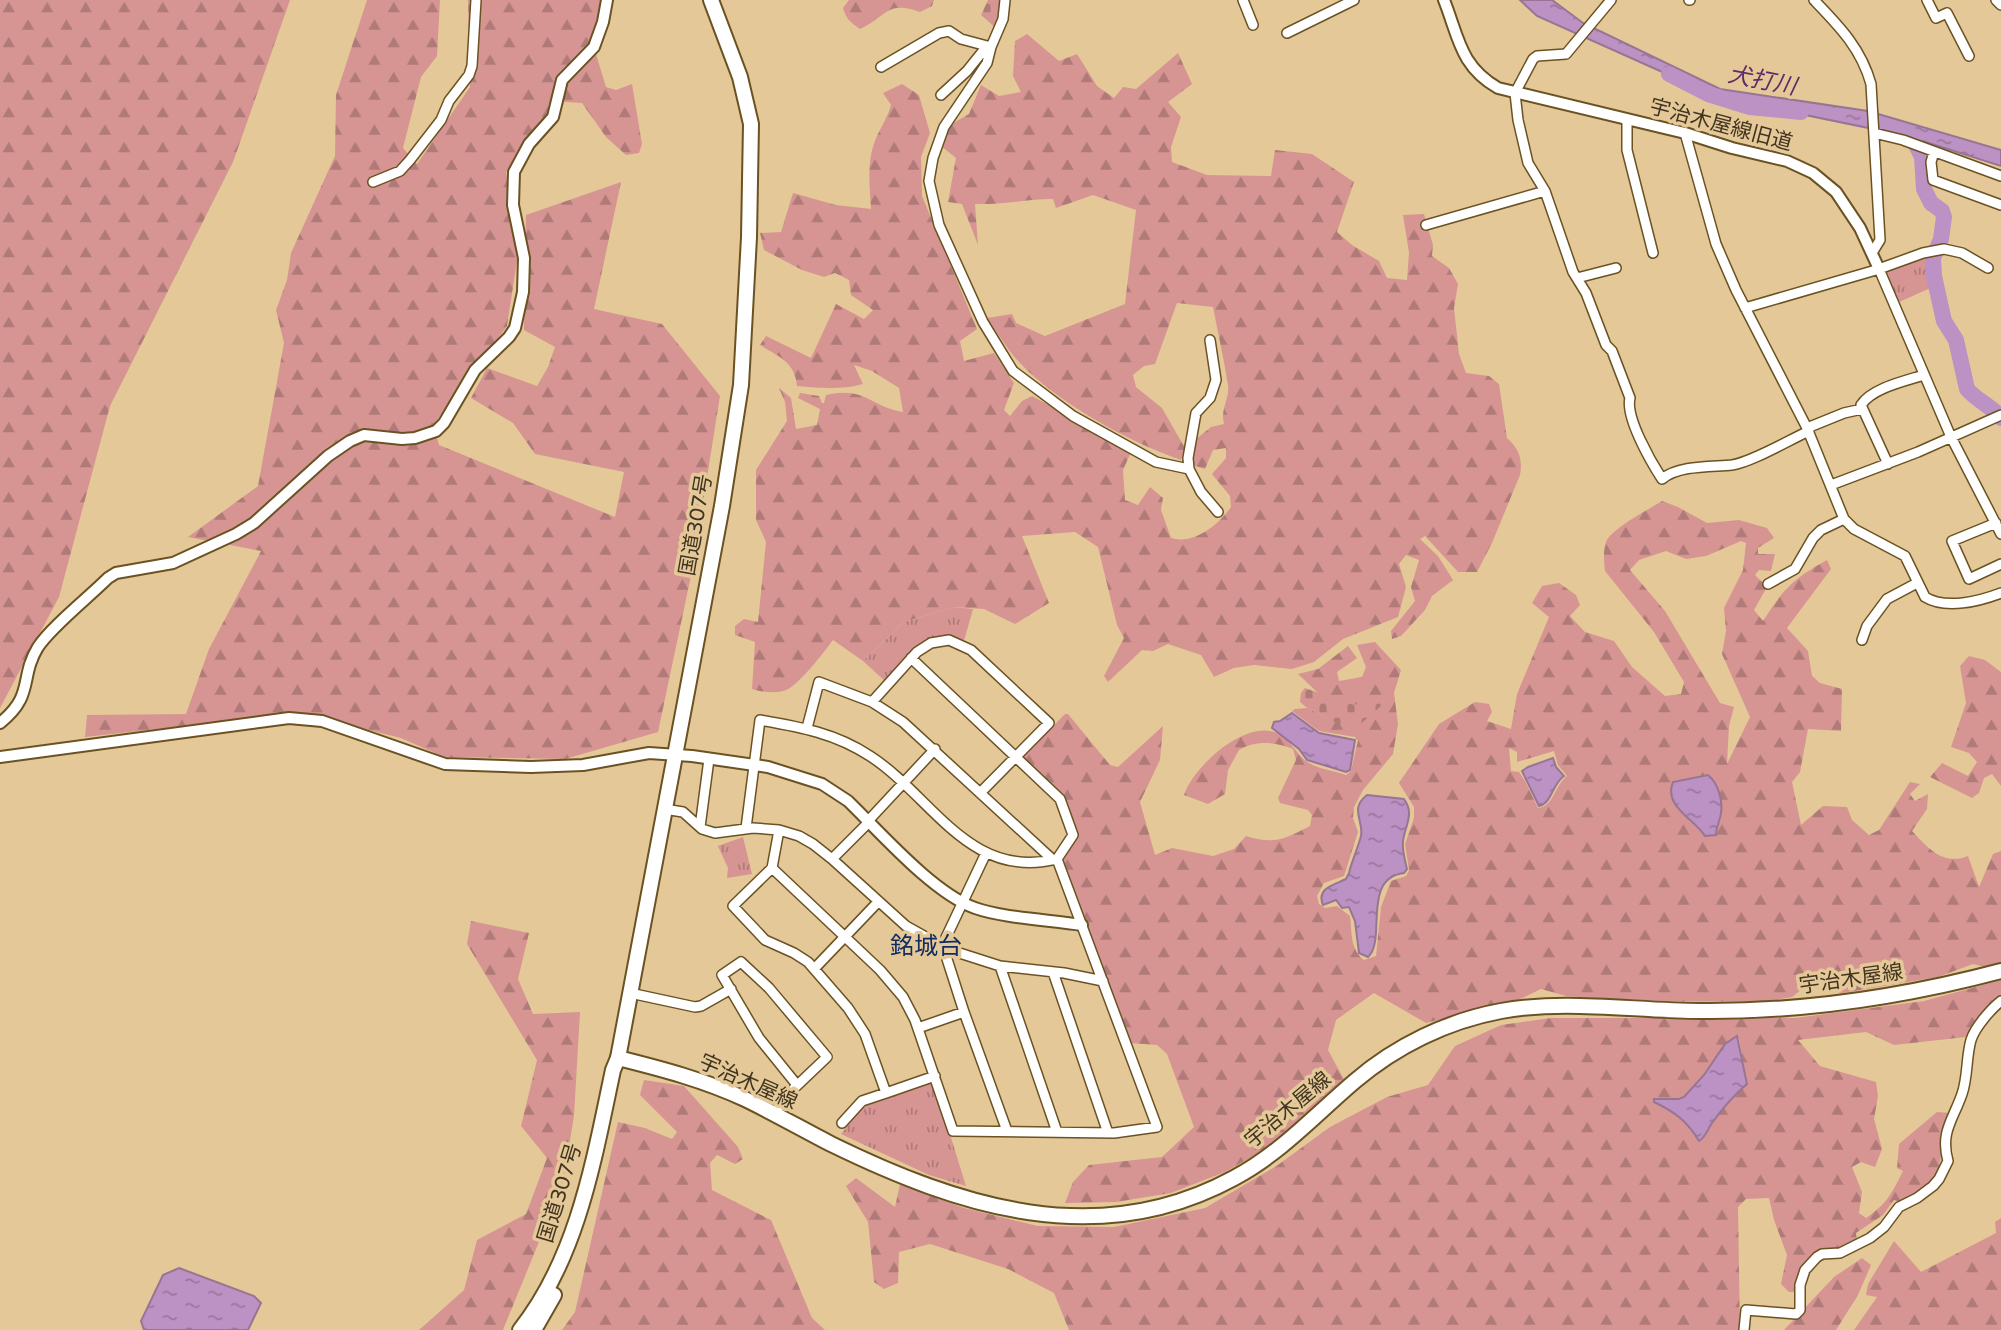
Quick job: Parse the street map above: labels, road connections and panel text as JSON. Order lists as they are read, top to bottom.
{
  "streets": {
    "main road": ["国道307号", "宇治木屋線"],
    "street": ["宇治木屋線旧道"]
  },
  "crossings": [
    ["国道307号", "宇治木屋線"]
  ],
  "districts": ["銘城台"],
  "water": ["犬打川"]
}
